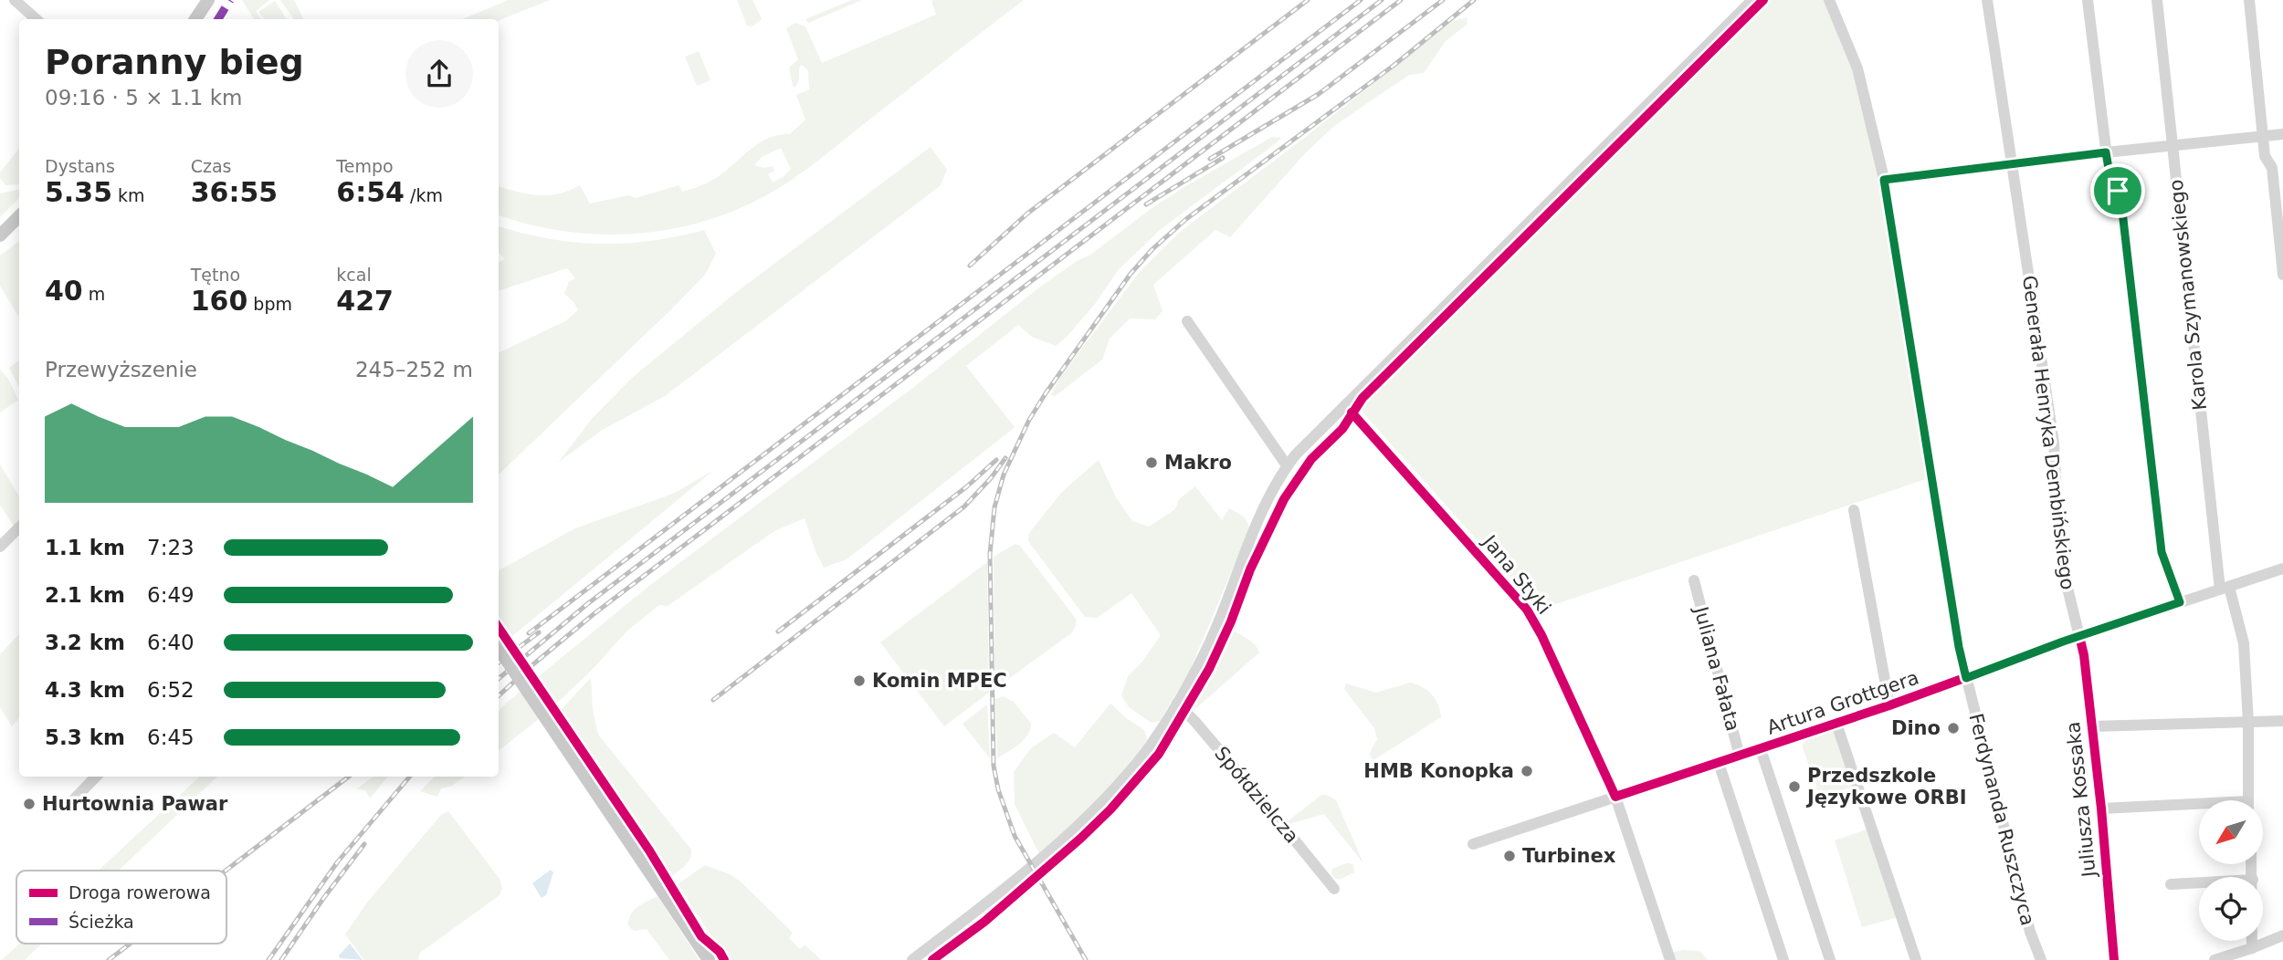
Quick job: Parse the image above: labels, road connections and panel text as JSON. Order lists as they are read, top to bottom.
{
  "streets": {
    "street": [
      "Karola Szymanowskiego",
      "Generała Henryka Dembińskiego",
      "Jana Styki",
      "Juliana Fałata",
      "Artura Grottgera",
      "Spółdzielcza",
      "Juliusza Kossaka",
      "Ferdynanda Ruszczyca"
    ]
  },
  "crossings": [
    ["Karola Szymanowskiego", "Artura Grottgera"],
    ["Generała Henryka Dembińskiego", "Artura Grottgera"],
    ["Generała Henryka Dembińskiego", "Juliusza Kossaka"],
    ["Jana Styki", "Artura Grottgera"],
    ["Juliana Fałata", "Artura Grottgera"],
    ["Artura Grottgera", "Juliusza Kossaka"],
    ["Artura Grottgera", "Ferdynanda Ruszczyca"]
  ],
  "places": [
    "Makro",
    "Komin MPEC",
    "Dino",
    "HMB Konopka",
    "Przedszkole Językowe ORBI",
    "Hurtownia Pawar",
    "Turbinex"
  ],
  "legend": ["Droga rowerowa", "Ścieżka"],
  "north": "bottom left",
  "page": {
    "heading": ["Poranny bieg", "09:16 · 5 × 1.1 km"],
    "stats": [
      ["Dystans", "5.35 km"],
      ["Czas", "36:55"],
      ["Tempo", "6:54 /km"],
      ["40 m"],
      ["Tętno", "160 bpm"],
      ["kcal", "427"]
    ],
    "chart": ["Przewyższenie", "245–252 m"],
    "list": [
      {
        "name": "1.1 km",
        "note": "7:23"
      },
      {
        "name": "2.1 km",
        "note": "6:49"
      },
      {
        "name": "3.2 km",
        "note": "6:40"
      },
      {
        "name": "4.3 km",
        "note": "6:52"
      },
      {
        "name": "5.3 km",
        "note": "6:45"
      }
    ]
  }
}
